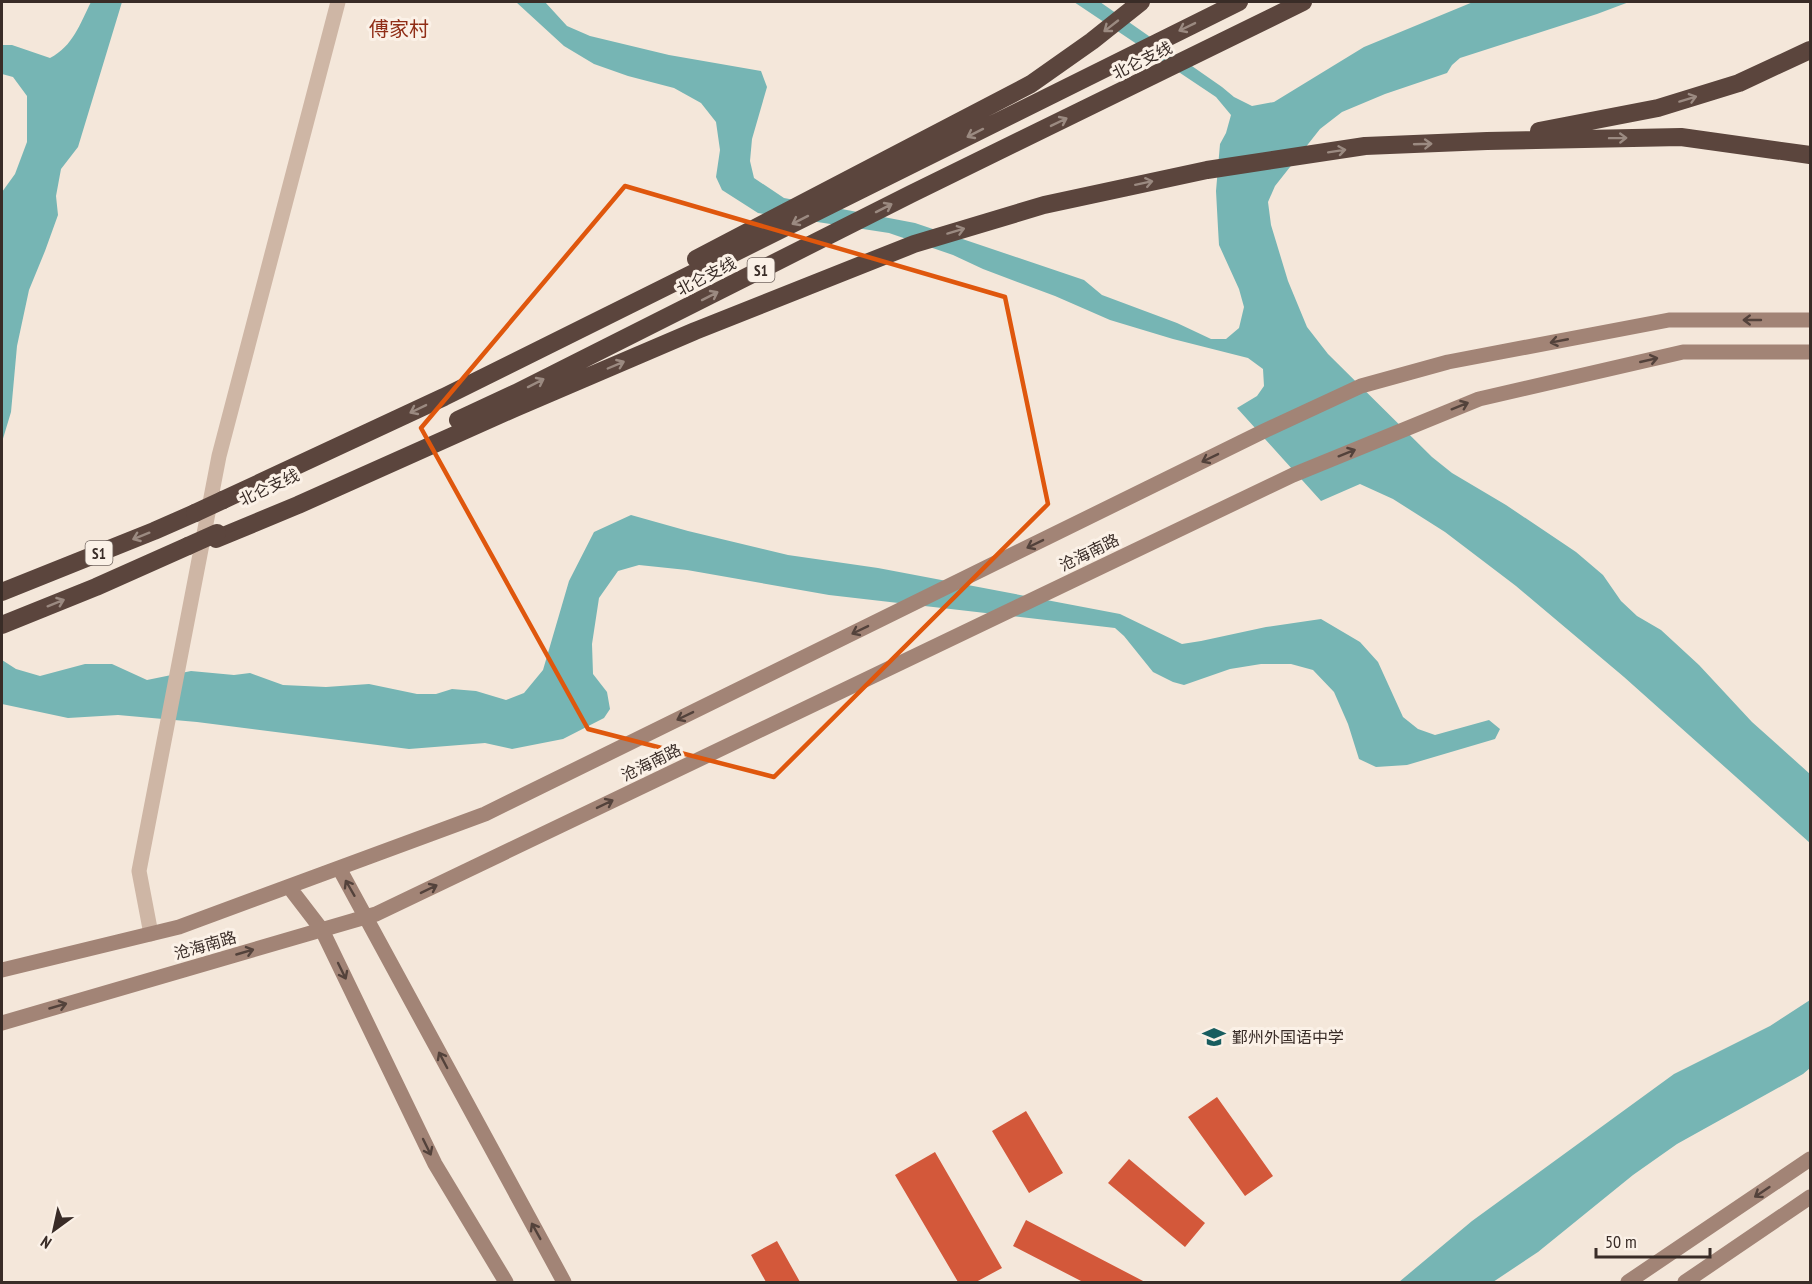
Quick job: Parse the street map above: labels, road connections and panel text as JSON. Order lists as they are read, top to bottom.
{
  "streets": {
    "highway": ["北仑支线", "S1"],
    "main road": ["沧海南路"]
  },
  "districts": ["傅家村"],
  "places": {
    "school or university": ["鄞州外国语中学"]
  },
  "scale_bar": "50 m",
  "north": "bottom left"
}
